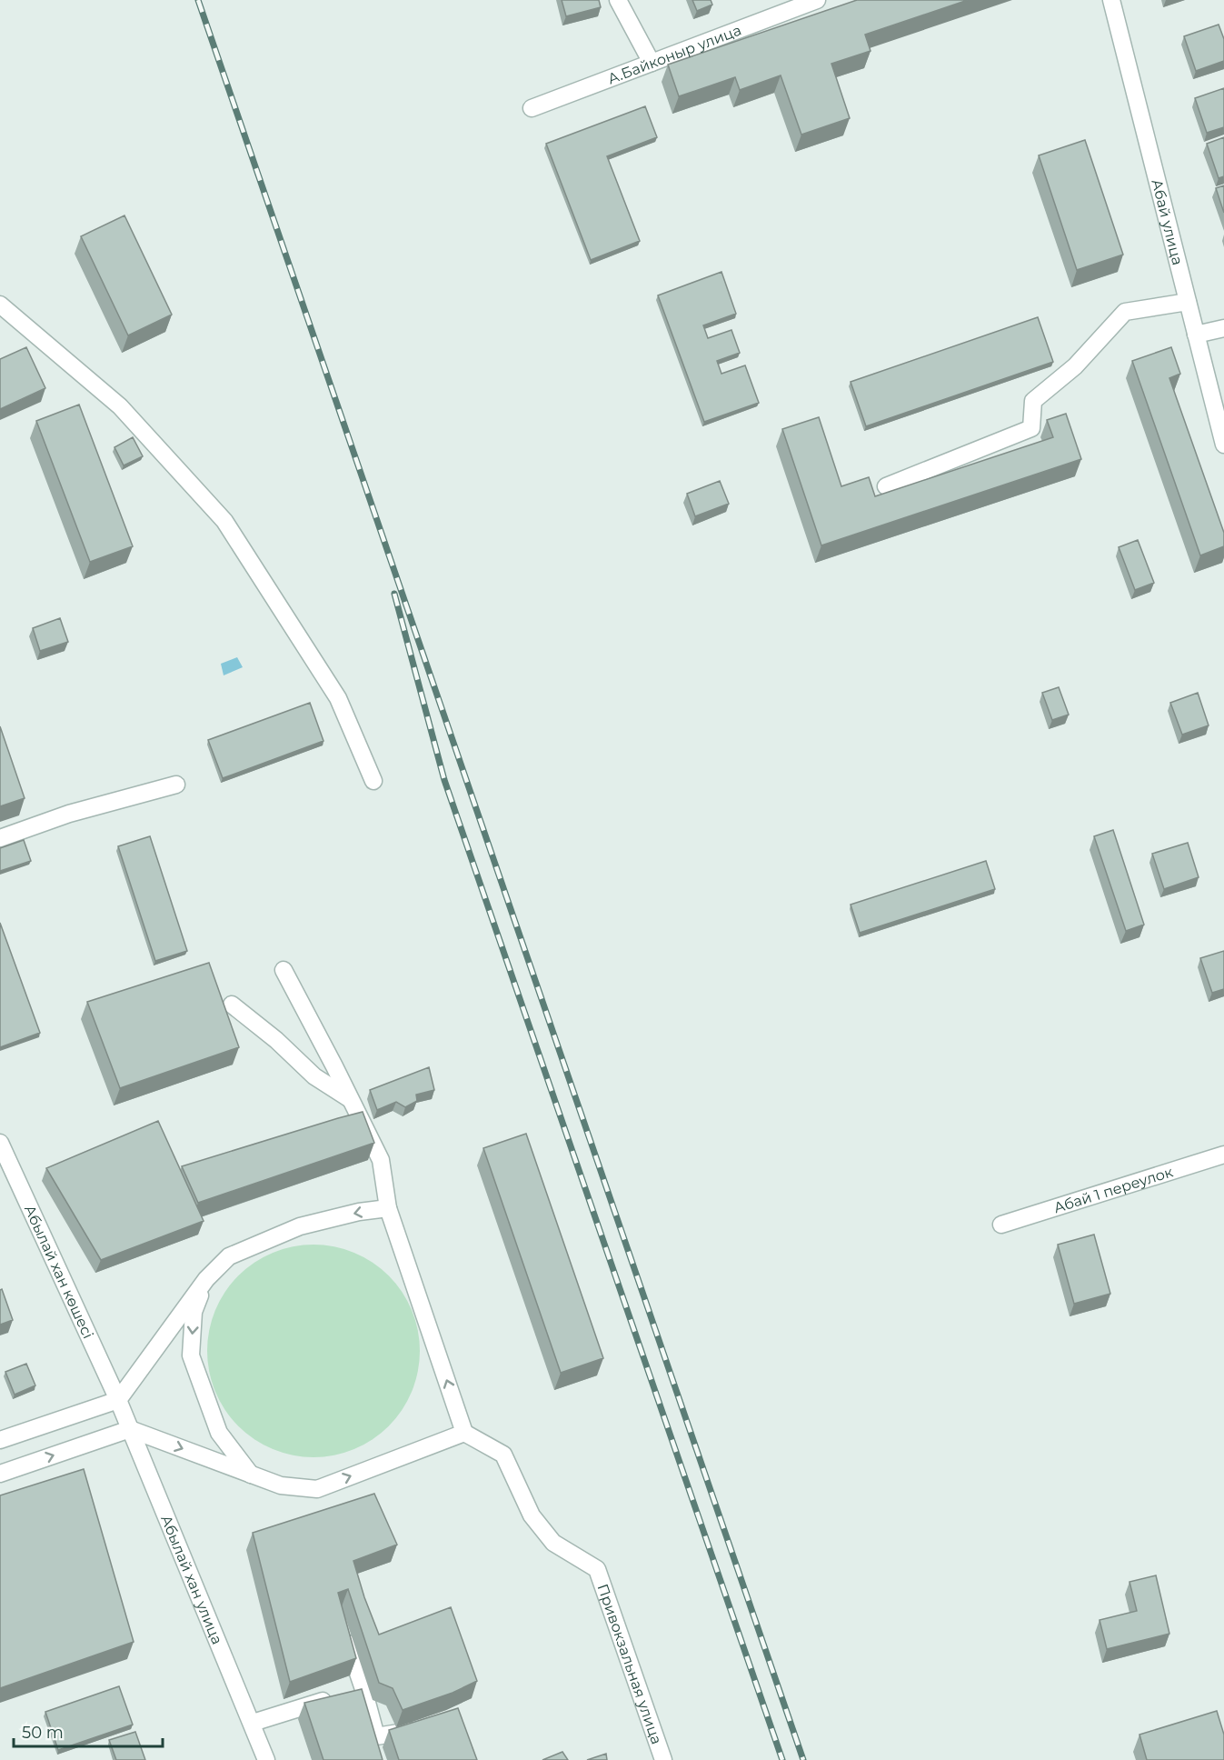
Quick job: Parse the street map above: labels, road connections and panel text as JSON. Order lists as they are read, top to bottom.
{
  "streets": {
    "street": [
      "А.Байконыр улица",
      "Абай улица",
      "Абай 1 переулок",
      "Абылай хан көшесі",
      "Абылай хан улица",
      "Привокзальная улица"
    ]
  },
  "crossings": [
    ["Абылай хан көшесі", "Абылай хан улица"]
  ],
  "scale_bar": "50 m"
}
